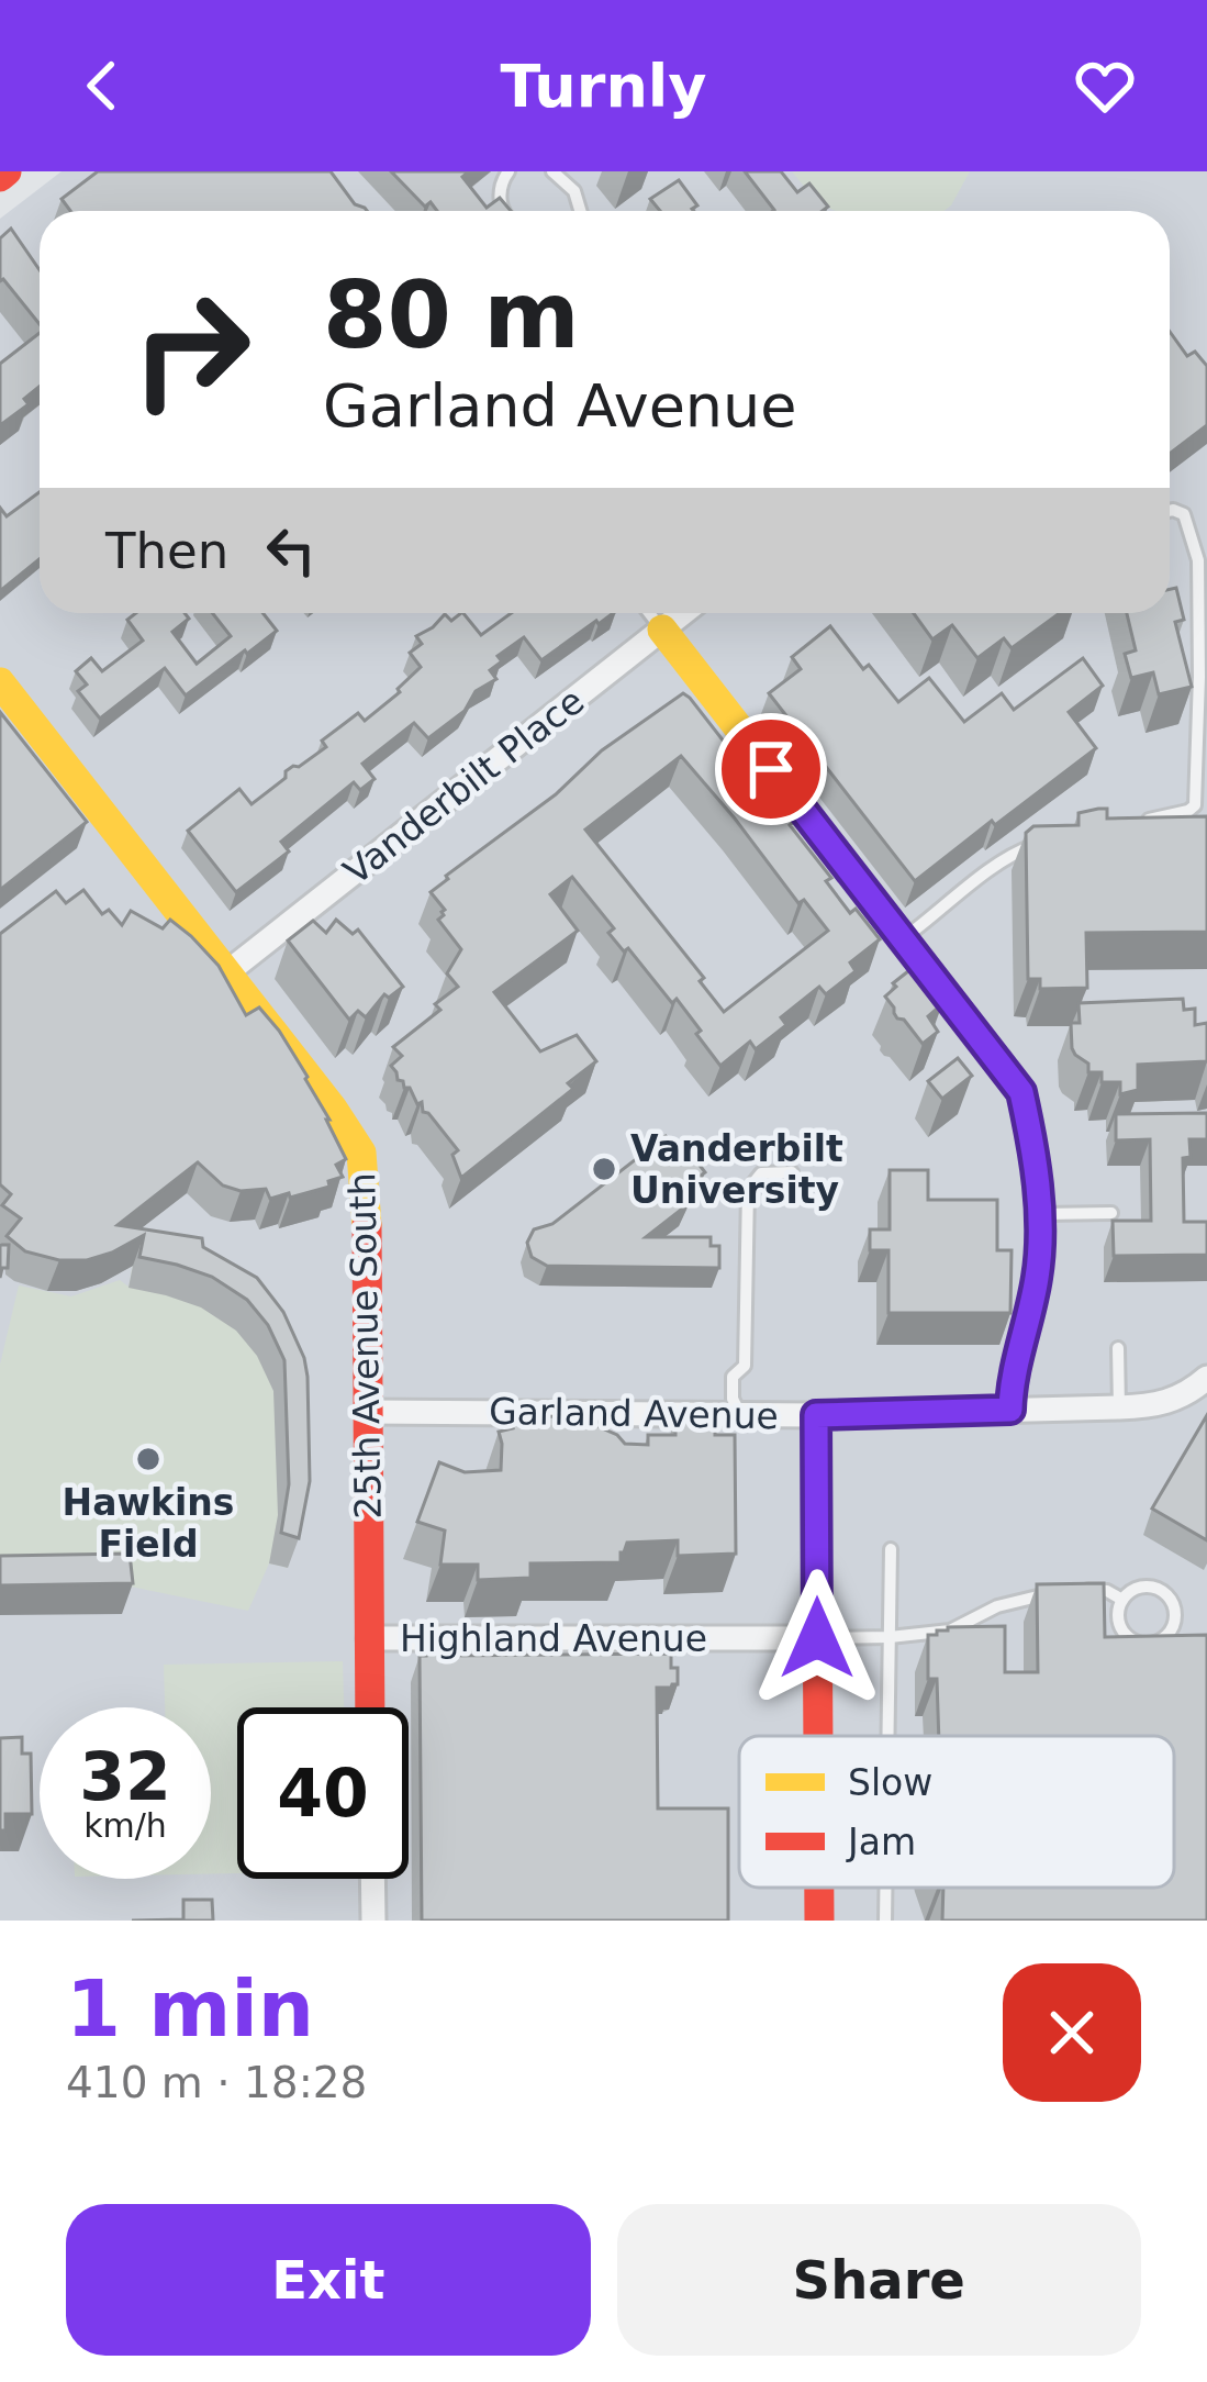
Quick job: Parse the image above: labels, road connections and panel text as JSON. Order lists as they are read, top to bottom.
{
  "streets": {
    "street": [
      "Vanderbilt Place",
      "25th Avenue South",
      "Garland Avenue",
      "Highland Avenue"
    ]
  },
  "crossings": [
    ["Vanderbilt Place", "25th Avenue South"],
    ["25th Avenue South", "Garland Avenue"],
    ["25th Avenue South", "Highland Avenue"]
  ],
  "places": ["Vanderbilt University", "Hawkins Field"],
  "legend": ["Slow", "Jam"],
  "page": {
    "header": "Turnly",
    "turn": ["80 m", "Garland Avenue"],
    "then": "Then",
    "speed": "32 km/h",
    "limit": "40",
    "heading": ["1 min", "410 m · 18:28"],
    "buttons": ["Exit", "Share"]
  }
}
